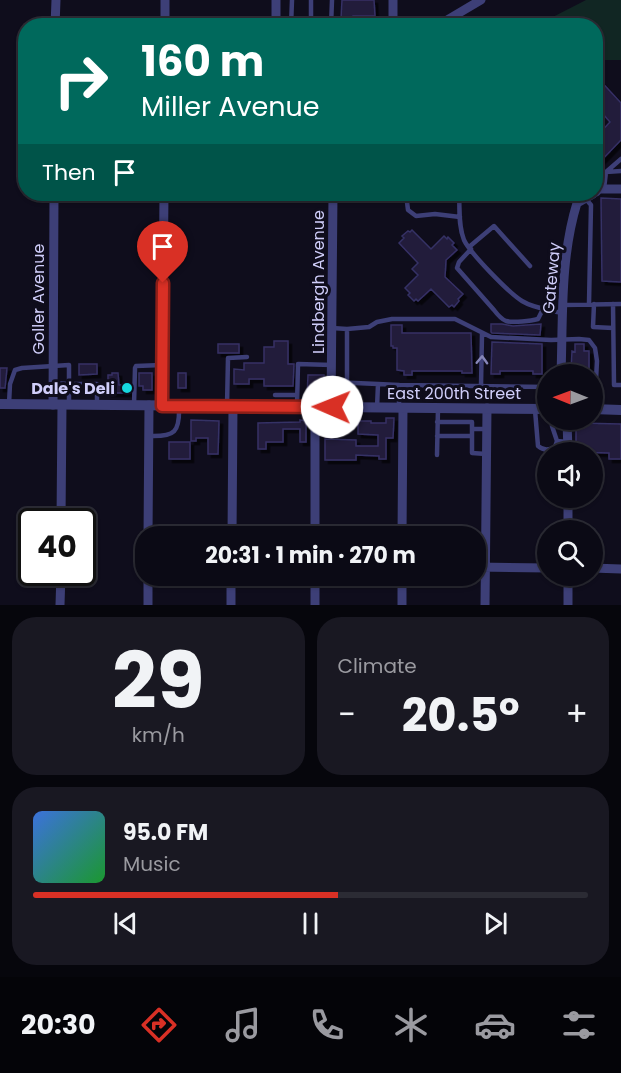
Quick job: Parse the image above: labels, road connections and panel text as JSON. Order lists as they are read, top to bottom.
{
  "streets": {
    "street": [
      "Gateway",
      "Lindbergh Avenue",
      "Goller Avenue",
      "East 200th Street"
    ]
  },
  "crossings": [
    ["Lindbergh Avenue", "East 200th Street"],
    ["Goller Avenue", "East 200th Street"]
  ],
  "places": ["Dale's Deli"],
  "north": "left",
  "page": {
    "turn": ["160 m", "Miller Avenue"],
    "then": "Then",
    "limit": "40",
    "trip": "20:31 · 1 min · 270 m",
    "tile": [
      ["29", "km/h"],
      "Climate"
    ],
    "heat": ["−", "20.5°", "+"],
    "song": ["95.0 FM", "Music"],
    "tabs": "20:30"
  }
}
